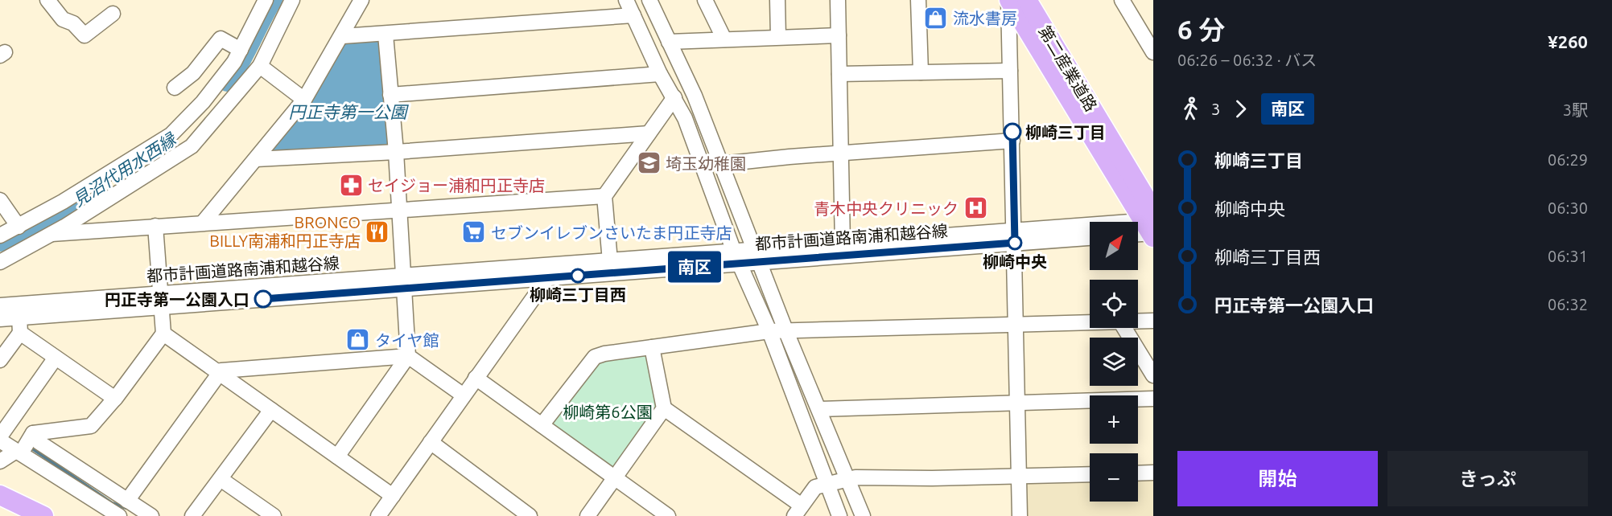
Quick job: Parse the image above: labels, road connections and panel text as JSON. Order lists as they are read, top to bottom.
{
  "streets": {
    "main road": ["第二産業道路"],
    "street": ["都市計画道路南浦和越谷線"]
  },
  "crossings": [
    ["第二産業道路", "都市計画道路南浦和越谷線"]
  ],
  "water": ["円正寺第一公園", "見沼代用水西縁"],
  "parks": ["柳崎第6公園"],
  "places": {
    "shop": ["流水書房", "タイヤ館"],
    "other": [
      "柳崎三丁目",
      "柳崎中央",
      "柳崎三丁目西",
      "円正寺第一公園入口"
    ],
    "school or university": ["埼玉幼稚園"],
    "pharmacy": ["セイジョー浦和円正寺店"],
    "hospital": ["青木中央クリニック"],
    "restaurant": ["BRONCO BILLY南浦和円正寺店"],
    "supermarket": ["セブンイレブンさいたま円正寺店"]
  },
  "lines": ["bus line 南区"],
  "north": "top right",
  "page": {
    "on_map": "南区",
    "heading": ["6 分", "06:26 – 06:32 · バス", "¥260"],
    "legs": ["3", "南区", "3駅"],
    "list": [
      {
        "name": "柳崎三丁目",
        "value": "06:29"
      },
      {
        "name": "柳崎中央",
        "value": "06:30"
      },
      {
        "name": "柳崎三丁目西",
        "value": "06:31"
      },
      {
        "name": "円正寺第一公園入口",
        "value": "06:32"
      }
    ],
    "map_buttons": ["+", "−"],
    "buttons": ["開始", "きっぷ"]
  }
}
